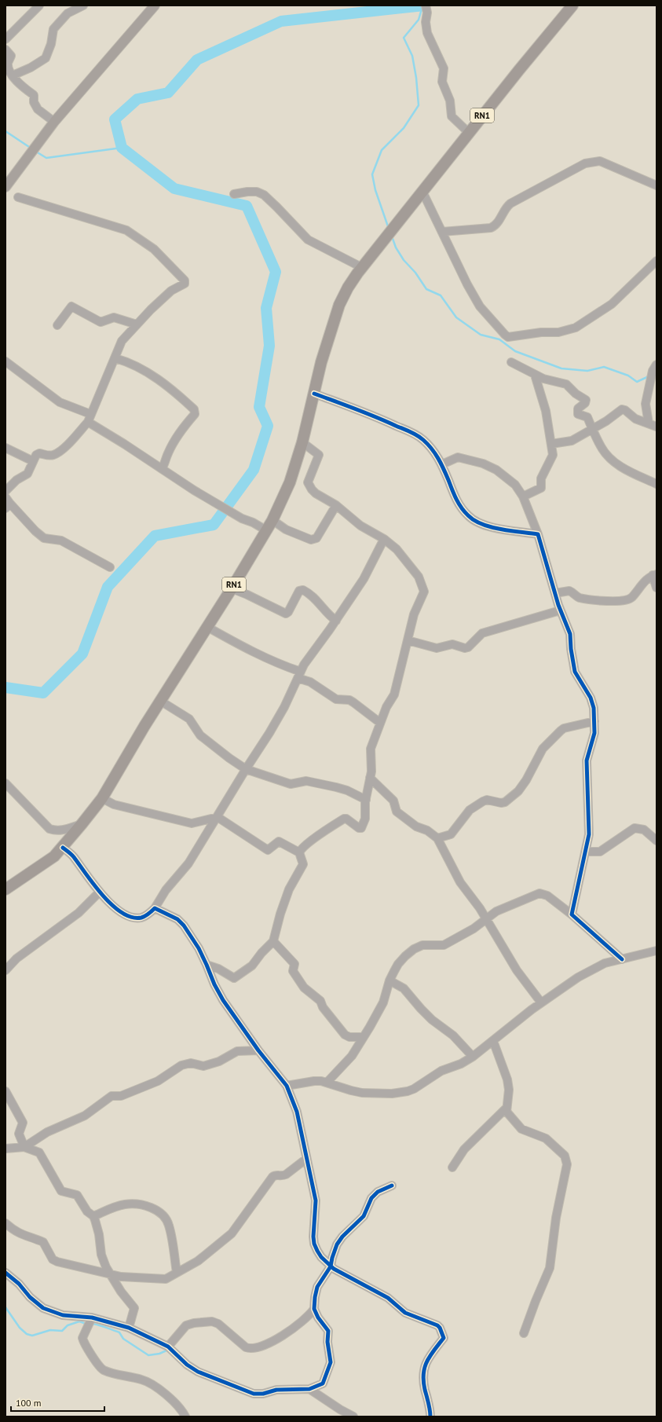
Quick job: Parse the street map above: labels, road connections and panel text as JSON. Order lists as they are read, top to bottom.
{
  "streets": {
    "highway": ["RN1"]
  },
  "scale_bar": "100 m"
}
